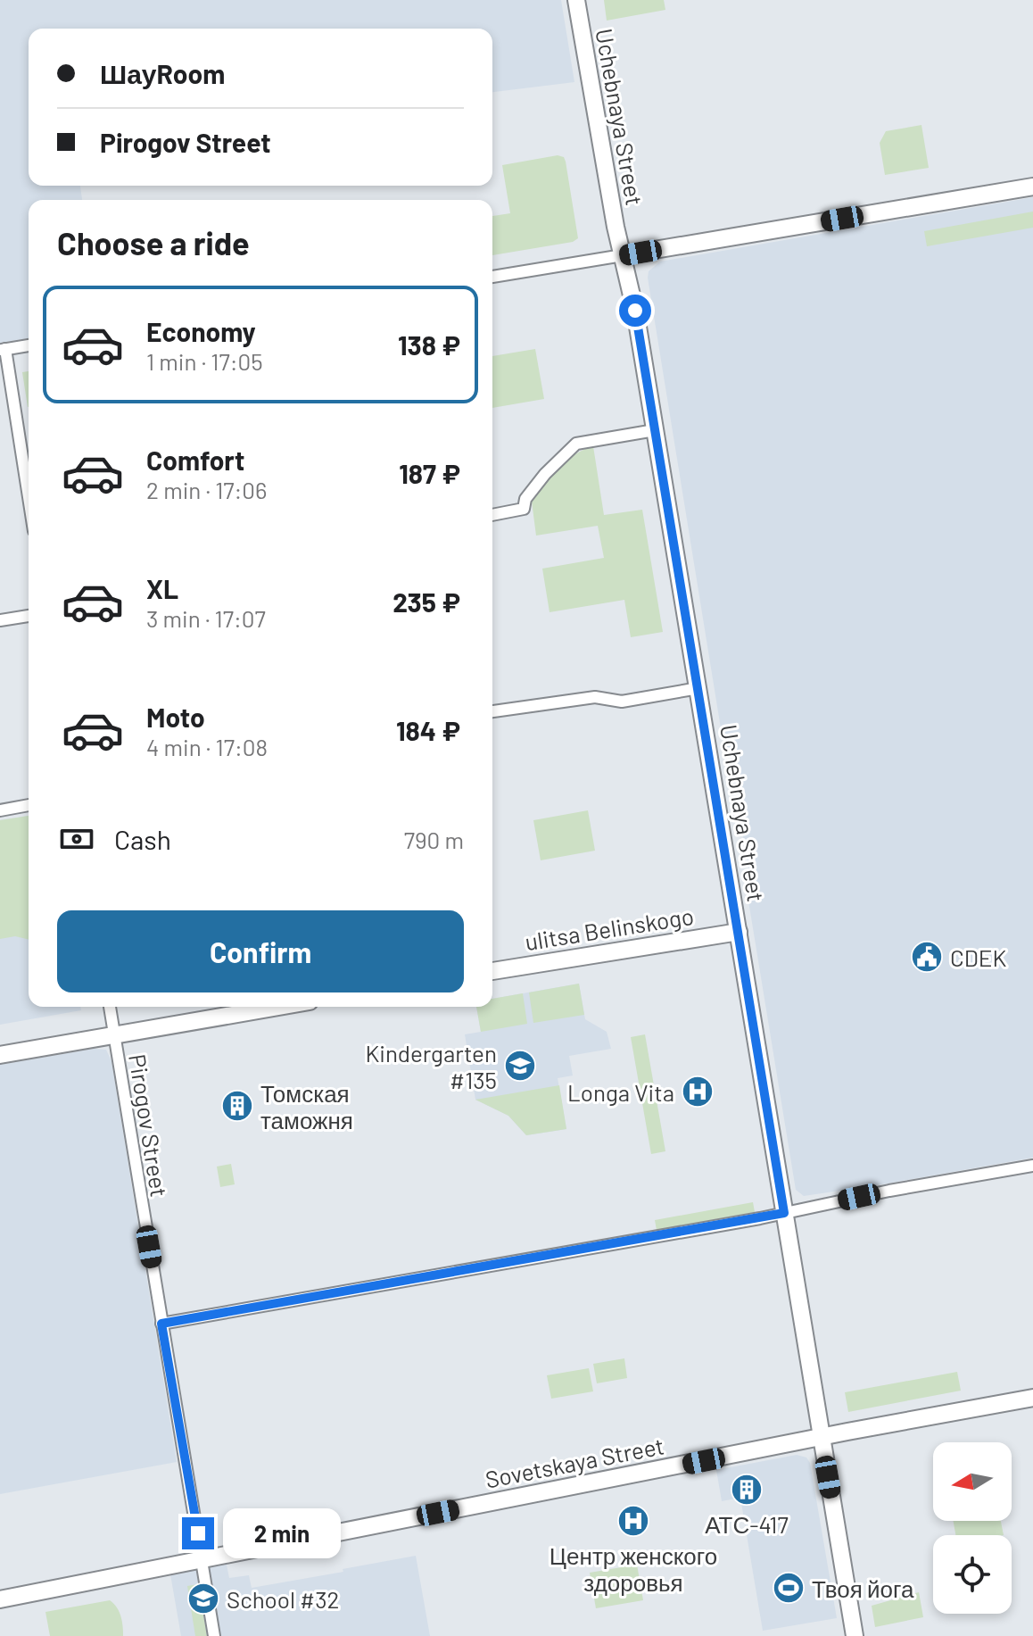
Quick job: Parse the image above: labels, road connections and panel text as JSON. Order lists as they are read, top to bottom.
{
  "streets": {
    "street": [
      "Uchebnaya Street",
      "ulitsa Belinskogo",
      "Pirogov Street",
      "Sovetskaya Street"
    ]
  },
  "crossings": [
    ["Uchebnaya Street", "ulitsa Belinskogo"],
    ["Uchebnaya Street", "Sovetskaya Street"],
    ["Pirogov Street", "Sovetskaya Street"]
  ],
  "places": {
    "public building": ["CDEK"],
    "school or university": ["Kindergarten #135", "School #32"],
    "hospital": ["Longa Vita", "Центр женского здоровья"],
    "building": ["Томская таможня", "АТС-417"],
    "sports": ["Твоя йога"]
  },
  "north": "left",
  "page": {
    "banner": ["ШауRoom", "Pirogov Street"],
    "heading": "Choose a ride",
    "list": [
      {
        "name": "Economy",
        "note": "1 min · 17:05",
        "value": "138 ₽"
      },
      {
        "name": "Comfort",
        "note": "2 min · 17:06",
        "value": "187 ₽"
      },
      {
        "name": "XL",
        "note": "3 min · 17:07",
        "value": "235 ₽"
      },
      {
        "name": "Moto",
        "note": "4 min · 17:08",
        "value": "184 ₽"
      }
    ],
    "pay": ["Cash", "790 m"],
    "buttons": "Confirm",
    "bubble": "2 min"
  }
}
